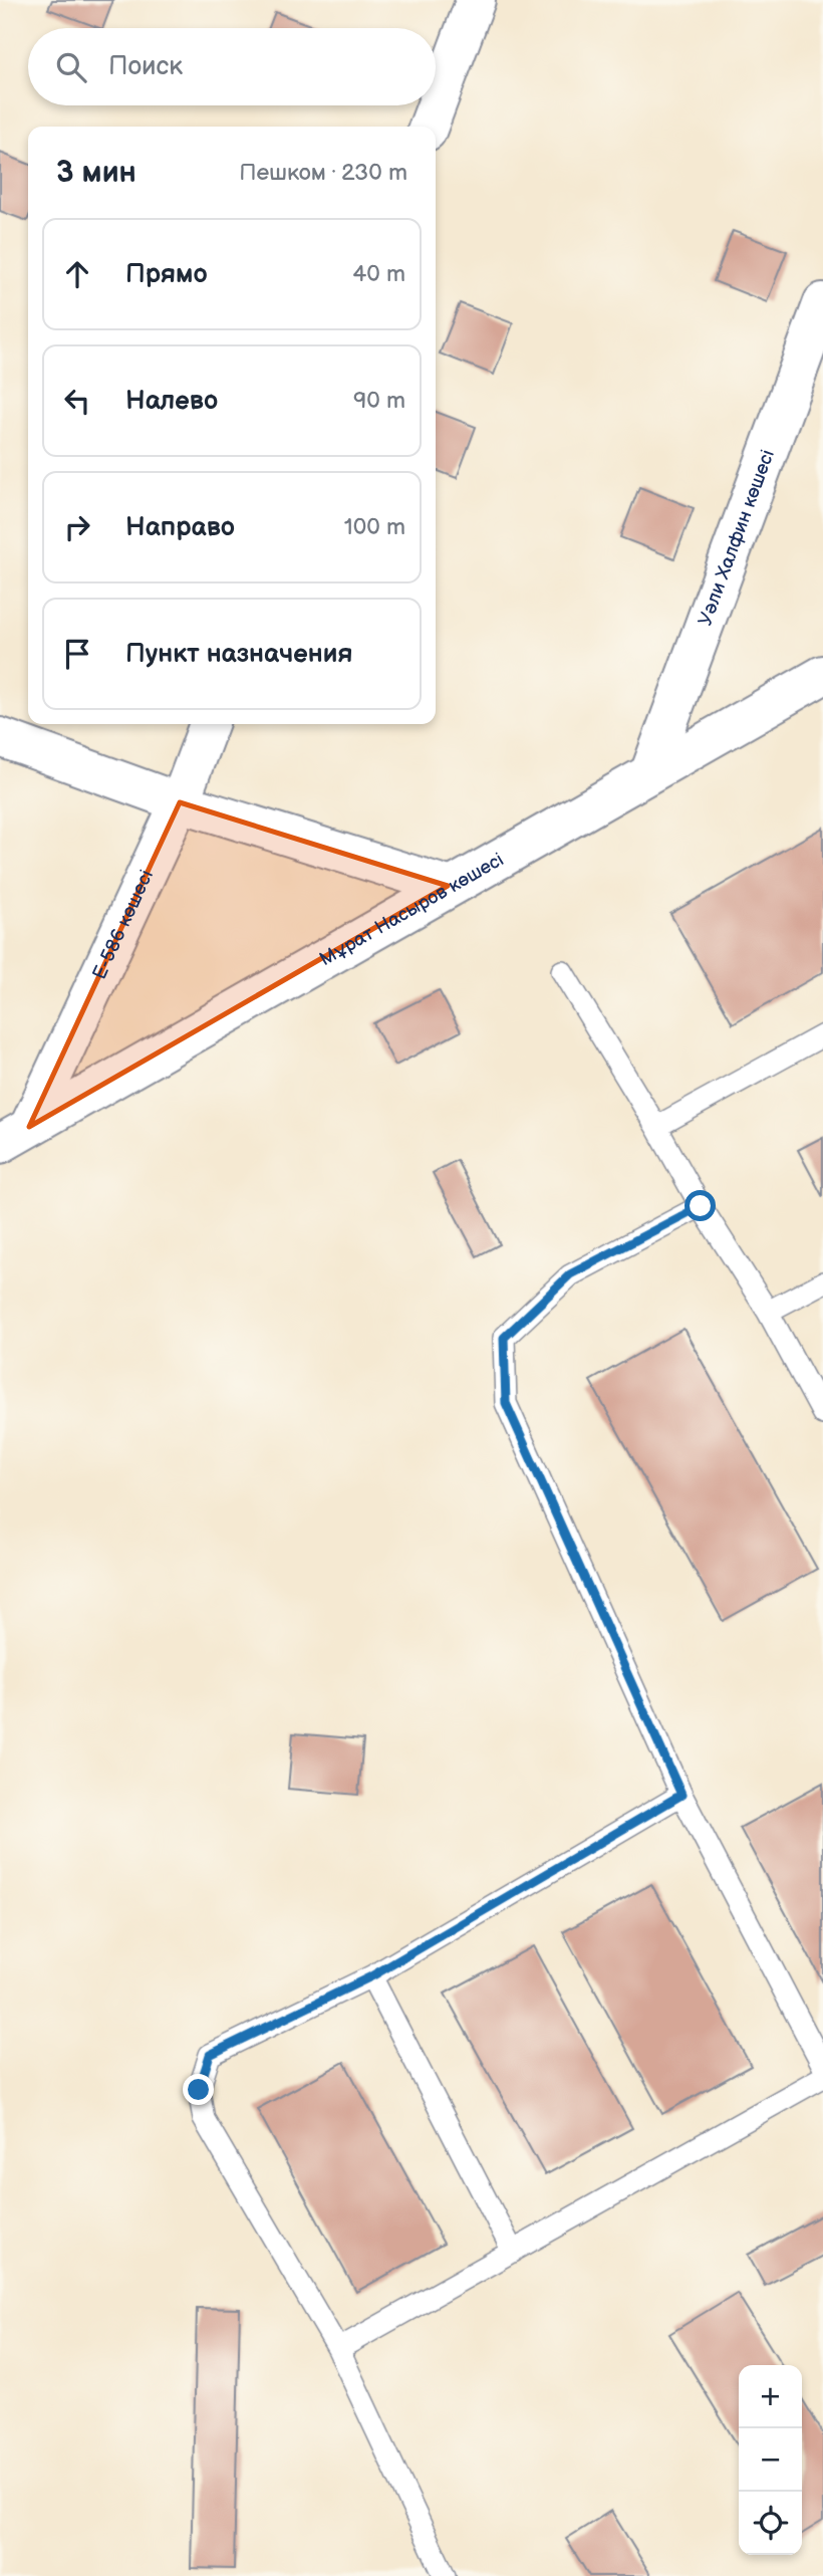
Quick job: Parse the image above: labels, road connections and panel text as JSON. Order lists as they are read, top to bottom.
{
  "streets": {
    "street": ["Уәли Халфин көшесі", "Мұрат Насыров көшесі", "Е-586 көшесі"]
  },
  "crossings": [
    ["Уәли Халфин көшесі", "Мұрат Насыров көшесі"],
    ["Мұрат Насыров көшесі", "Е-586 көшесі"]
  ],
  "page": {
    "search": "Поиск",
    "heading": ["3 мин", "Пешком · 230 m"],
    "list": [
      ["Прямо", "40 m"],
      ["Налево", "90 m"],
      ["Направо", "100 m"],
      "Пункт назначения"
    ],
    "map_buttons": ["+", "−"]
  }
}
